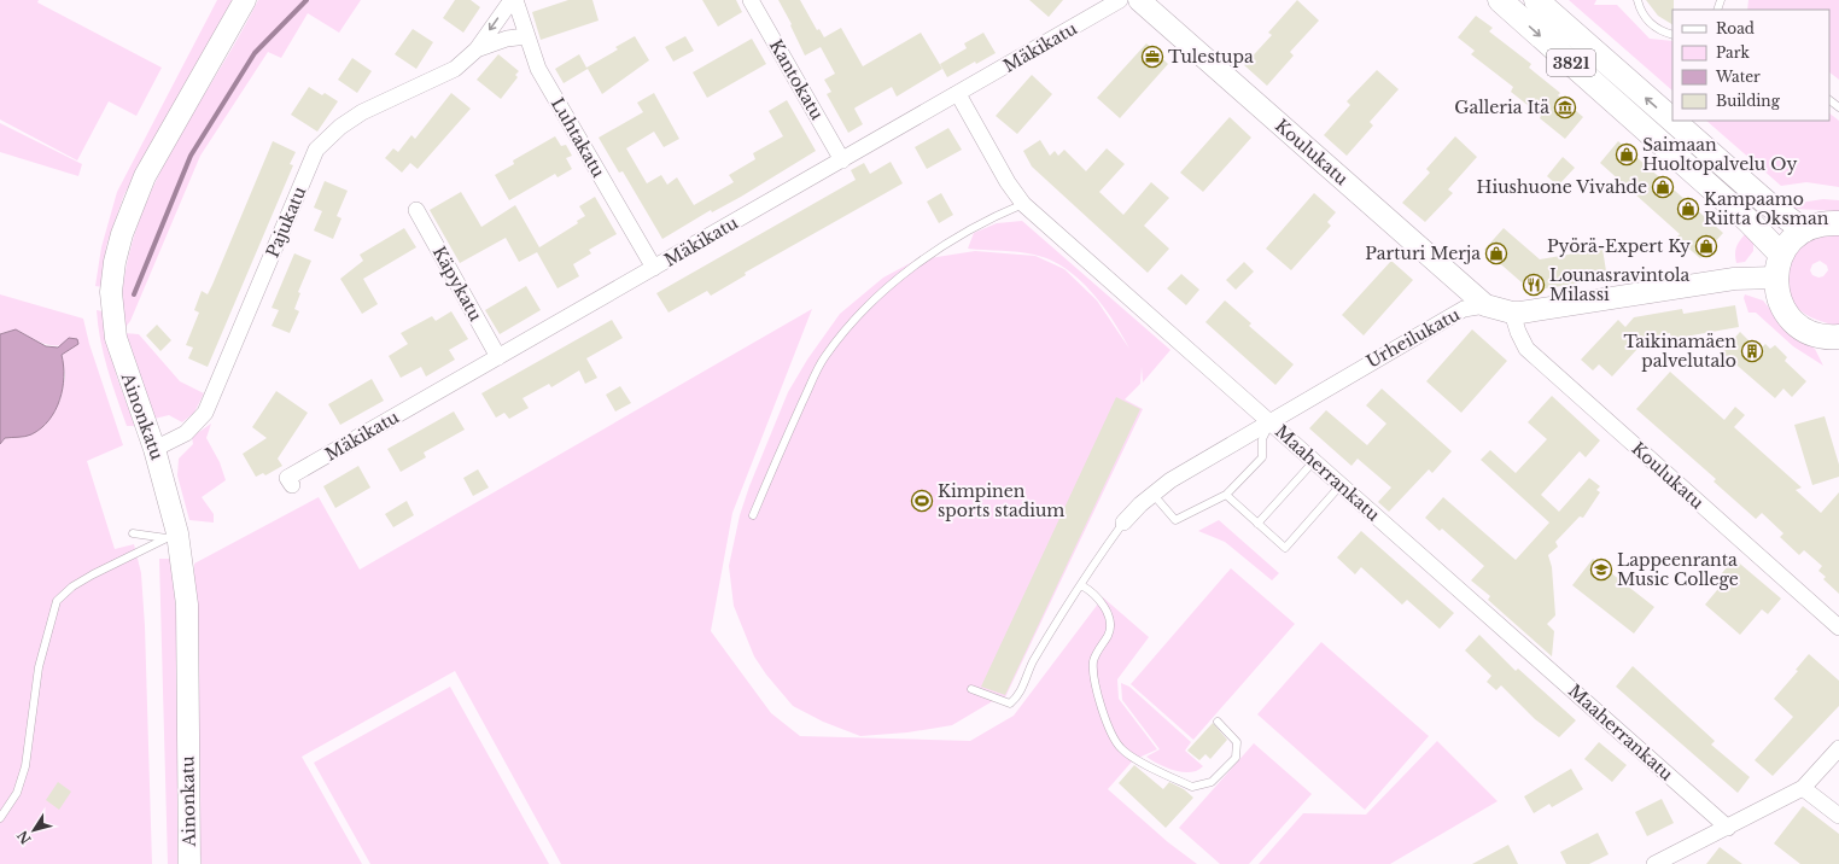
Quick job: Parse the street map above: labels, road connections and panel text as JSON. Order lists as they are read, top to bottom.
{
  "streets": {
    "main road": ["3821"],
    "street": [
      "Mäkikatu",
      "Kantokatu",
      "Luhtakatu",
      "Koulukatu",
      "Pajukatu",
      "Käpykatu",
      "Urheilukatu",
      "Ainonkatu",
      "Maaherrankatu"
    ]
  },
  "crossings": [
    ["Mäkikatu", "Kantokatu"],
    ["Mäkikatu", "Luhtakatu"],
    ["Mäkikatu", "Käpykatu"],
    ["Mäkikatu", "Maaherrankatu"],
    ["Luhtakatu", "Pajukatu"],
    ["Koulukatu", "Urheilukatu"],
    ["Pajukatu", "Ainonkatu"],
    ["Urheilukatu", "Maaherrankatu"]
  ],
  "places": {
    "office": ["Tulestupa"],
    "museum": ["Galleria Itä"],
    "shop": [
      "Saimaan Huoltopalvelu Oy",
      "Hiushuone Vivahde",
      "Kampaamo Riitta Oksman",
      "Pyörä-Expert Ky",
      "Parturi Merja"
    ],
    "restaurant": ["Lounasravintola Milassi"],
    "building": ["Taikinamäen palvelutalo"],
    "sports": ["Kimpinen sports stadium"],
    "school or university": ["Lappeenranta Music College"]
  },
  "legend": [
    "Road",
    "Park",
    "Water",
    "Building"
  ],
  "north": "bottom left"
}
